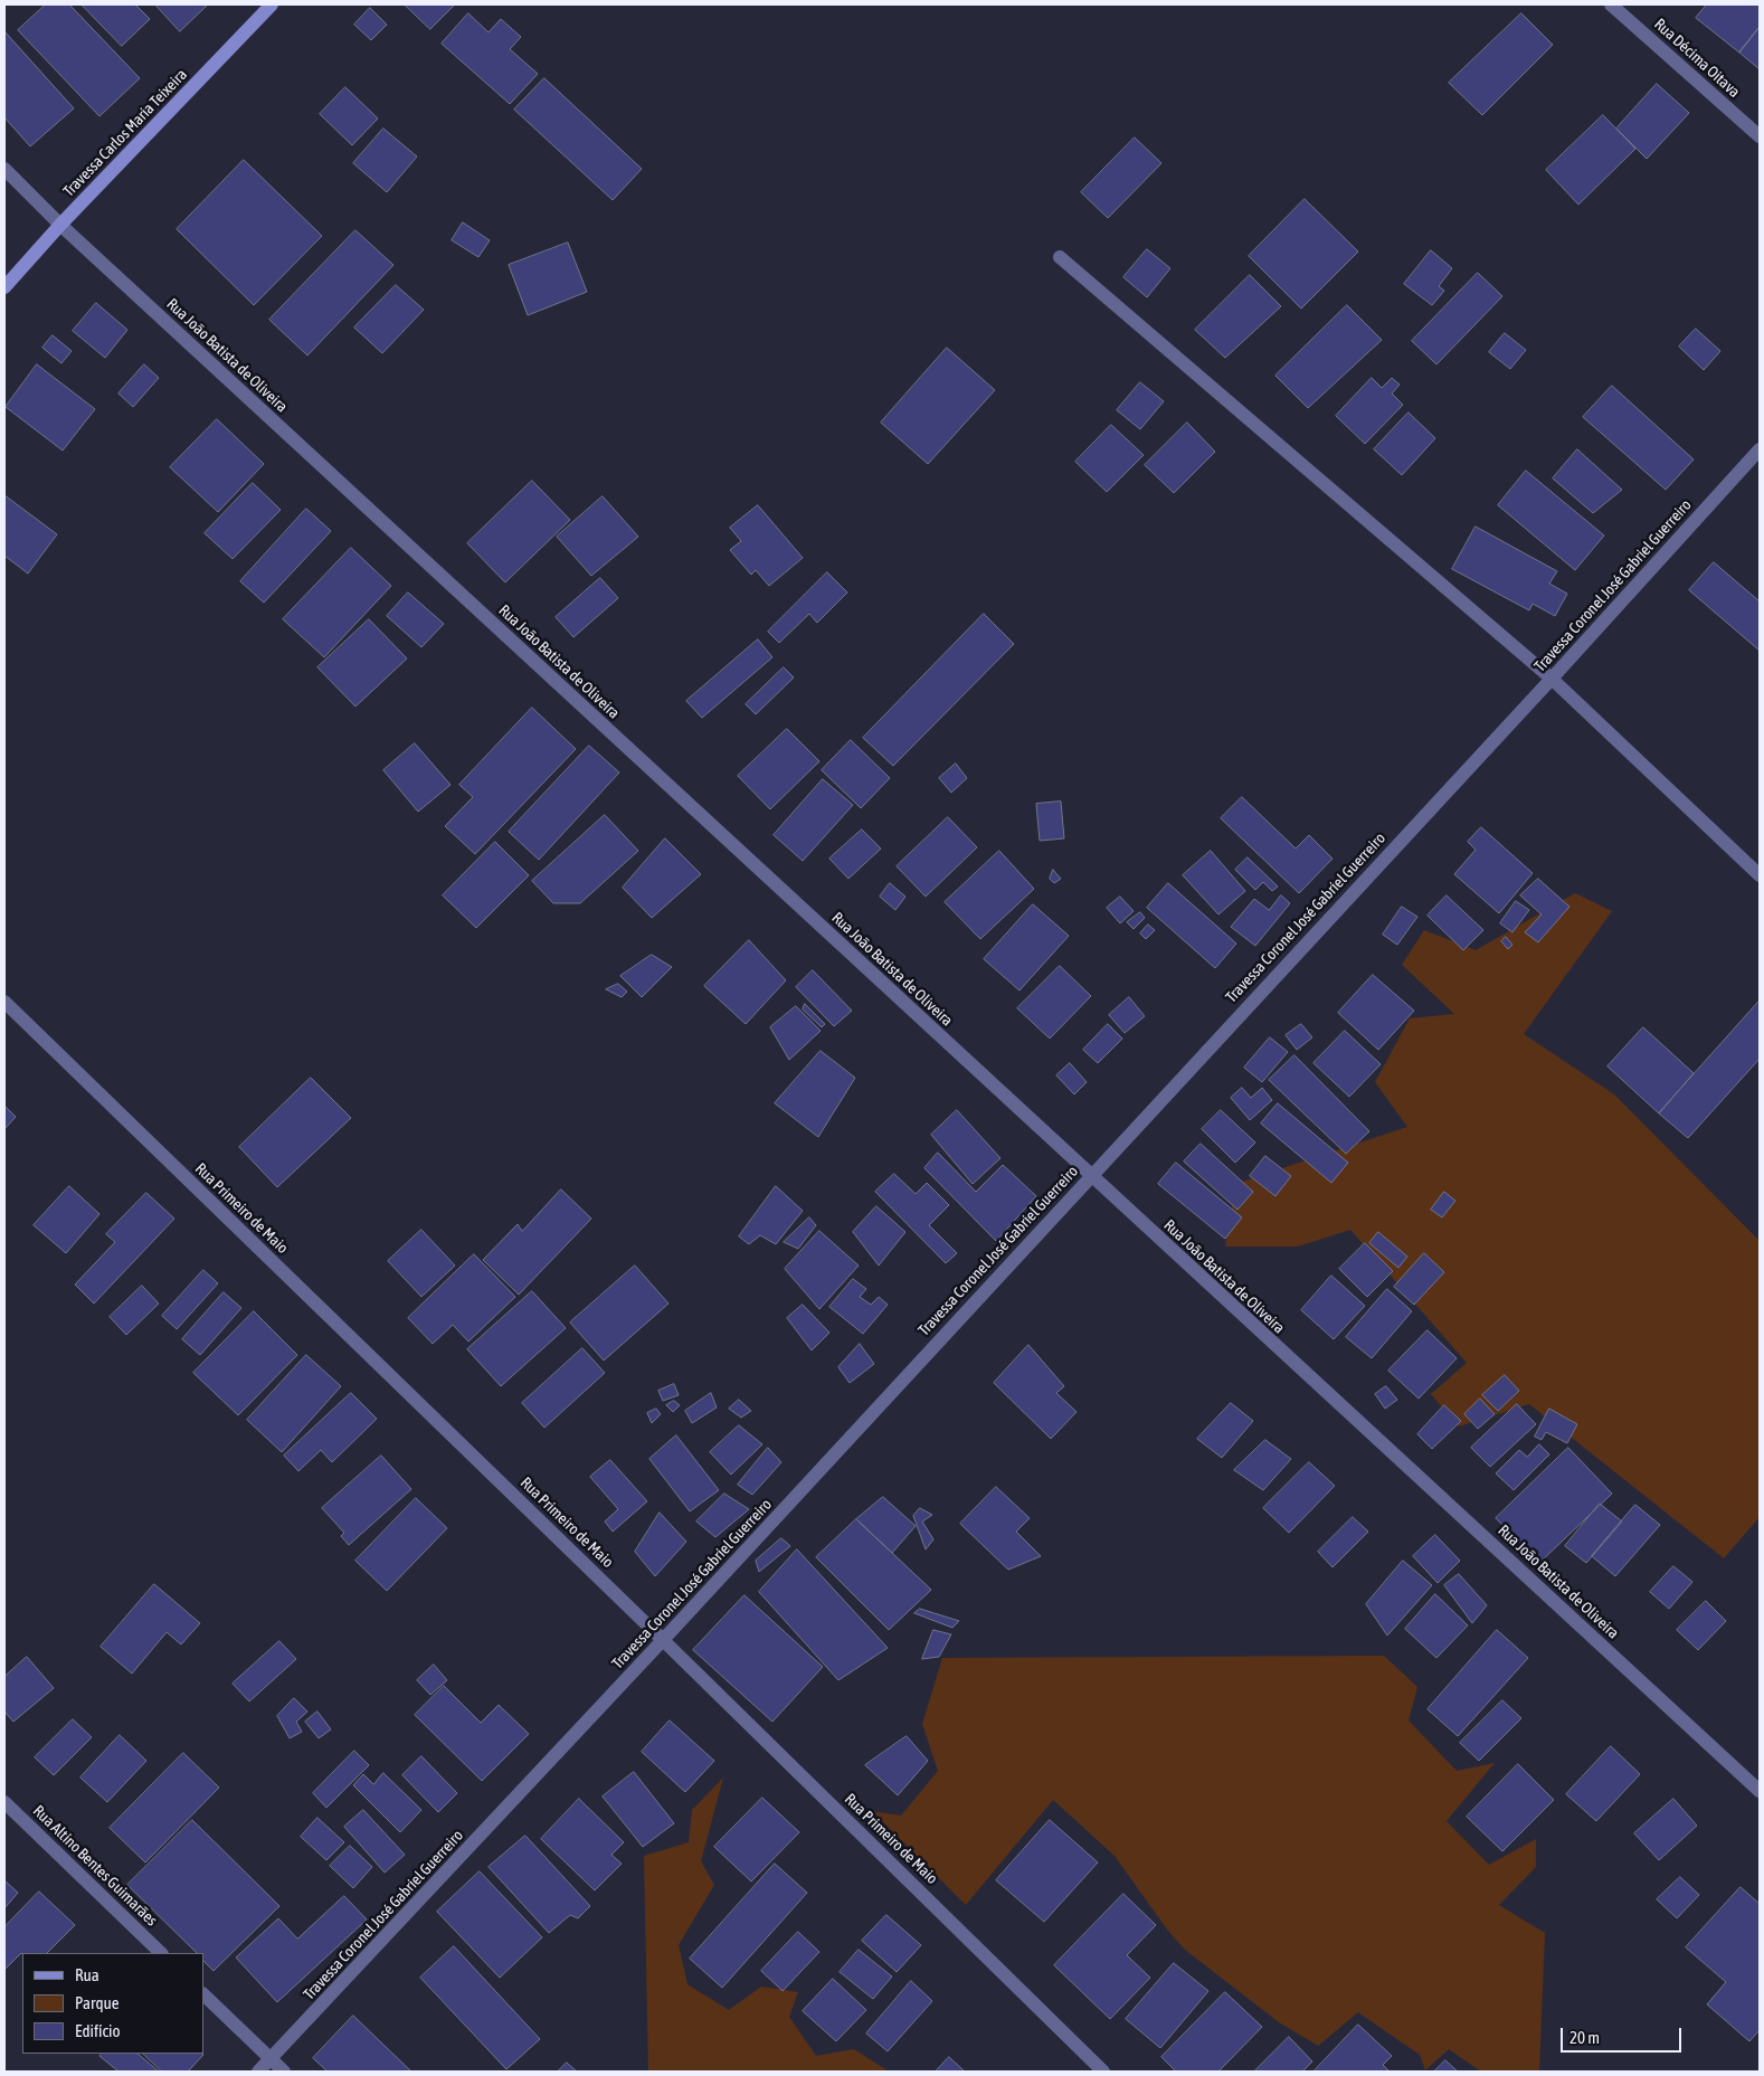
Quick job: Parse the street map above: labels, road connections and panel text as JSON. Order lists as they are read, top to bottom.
{
  "streets": {
    "main road": ["Travessa Carlos Maria Teixeira"],
    "street": [
      "Rua Décima Oitava",
      "Rua João Batista de Oliveira",
      "Travessa Coronel José Gabriel Guerreiro",
      "Rua Primeiro de Maio",
      "Rua Altíno Bentes Guimarães"
    ]
  },
  "crossings": [
    ["Travessa Carlos Maria Teixeira", "Rua João Batista de Oliveira"],
    ["Rua João Batista de Oliveira", "Travessa Coronel José Gabriel Guerreiro"],
    ["Travessa Coronel José Gabriel Guerreiro", "Rua Primeiro de Maio"]
  ],
  "legend": ["Rua", "Parque", "Edifício"],
  "scale_bar": "20 m"
}
